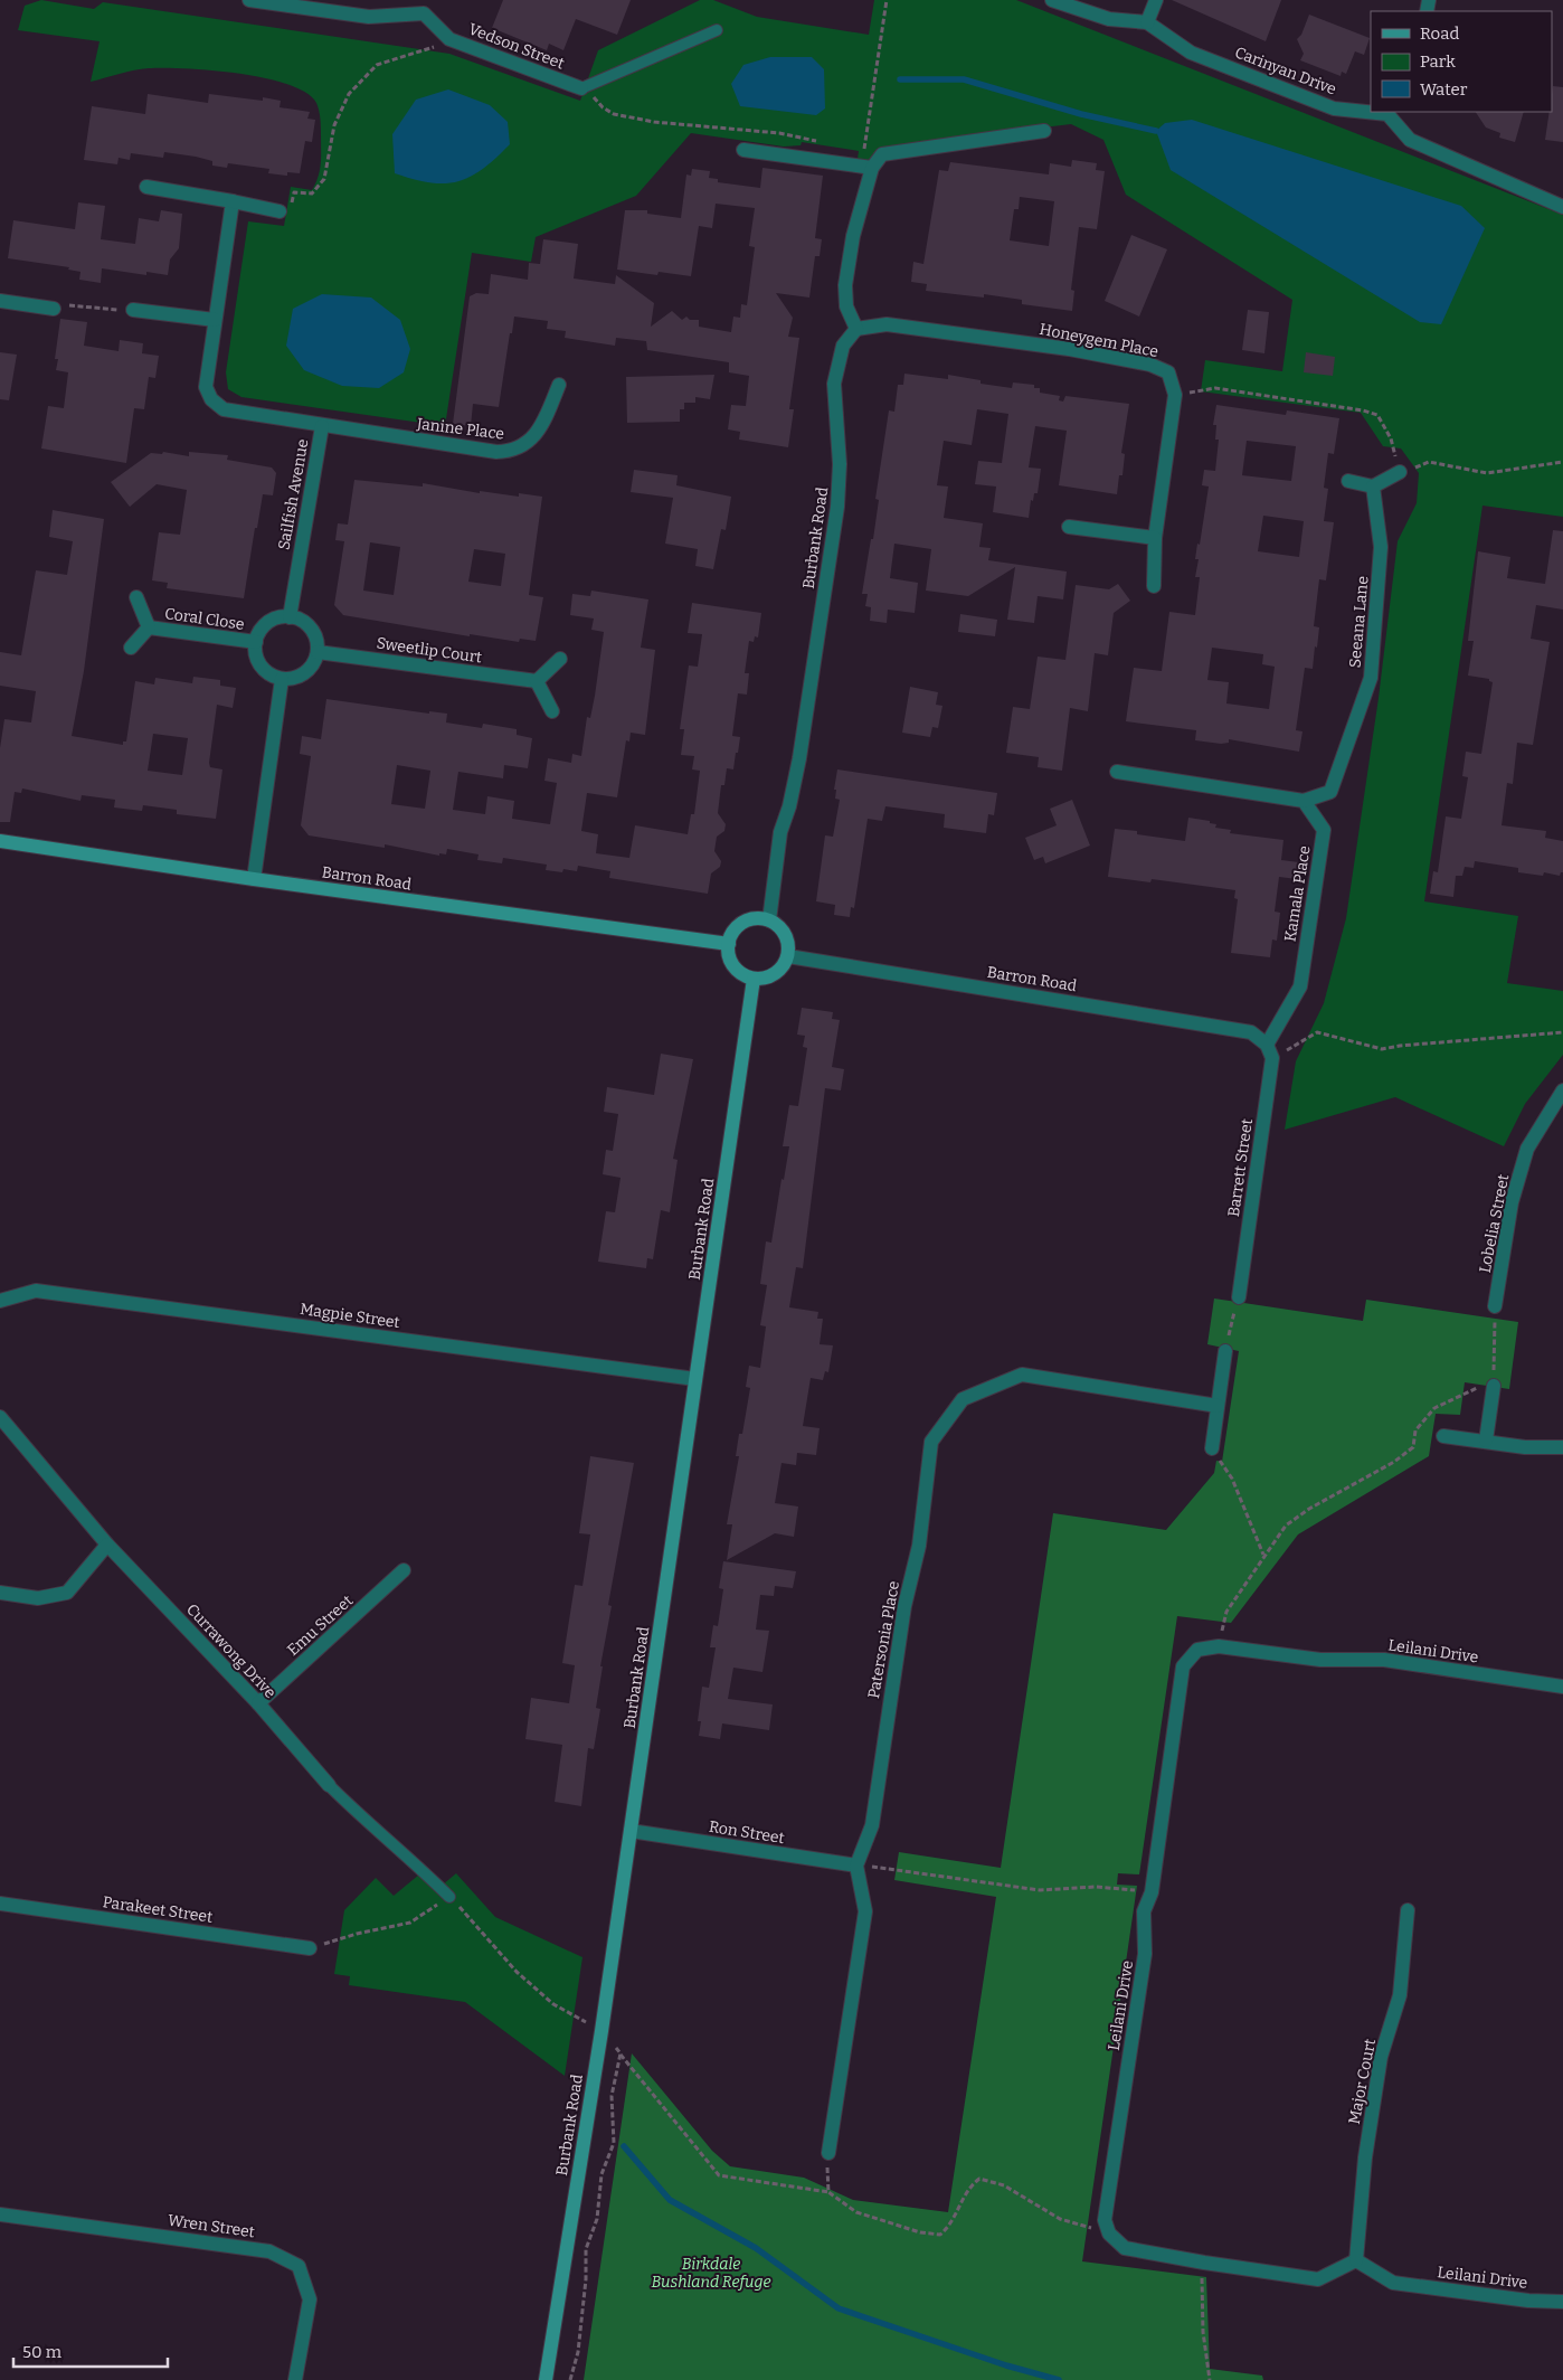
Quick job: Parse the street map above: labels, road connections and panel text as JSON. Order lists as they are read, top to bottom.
{
  "streets": {
    "street": [
      "Vedson Street",
      "Carinyan Drive",
      "Honeygem Place",
      "Janine Place",
      "Sailfish Avenue",
      "Burbank Road",
      "Coral Close",
      "Seeana Lane",
      "Sweetlip Court",
      "Barron Road",
      "Kamala Place",
      "Barrett Street",
      "Lobelia Street",
      "Magpie Street",
      "Emu Street",
      "Patersonia Place",
      "Currawong Drive",
      "Leilani Drive",
      "Ron Street",
      "Parakeet Street",
      "Major Court",
      "Wren Street"
    ]
  },
  "crossings": [
    ["Honeygem Place", "Burbank Road"],
    ["Janine Place", "Sailfish Avenue"],
    ["Sailfish Avenue", "Coral Close"],
    ["Sailfish Avenue", "Sweetlip Court"],
    ["Burbank Road", "Barron Road"],
    ["Burbank Road", "Magpie Street"],
    ["Burbank Road", "Ron Street"],
    ["Coral Close", "Sweetlip Court"],
    ["Seeana Lane", "Kamala Place"],
    ["Barron Road", "Kamala Place"],
    ["Emu Street", "Currawong Drive"],
    ["Patersonia Place", "Ron Street"],
    ["Leilani Drive", "Major Court"]
  ],
  "parks": ["Birkdale Bushland Refuge"],
  "legend": ["Road", "Park", "Water"],
  "scale_bar": "50 m"
}
